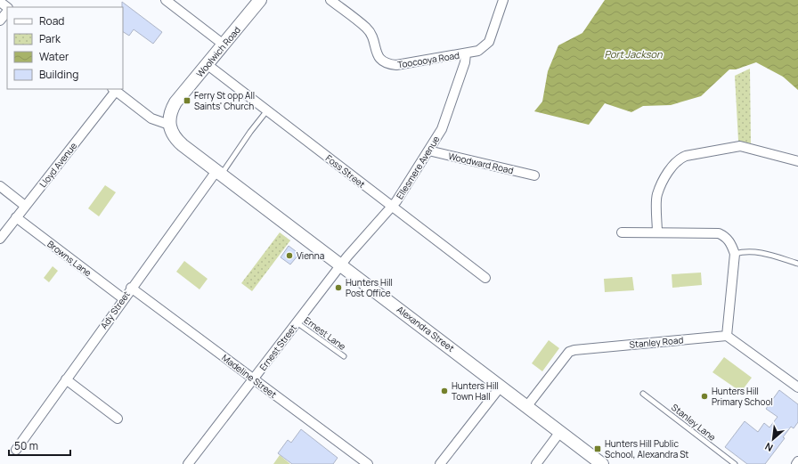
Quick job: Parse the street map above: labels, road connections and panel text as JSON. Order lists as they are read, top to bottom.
{
  "streets": {
    "street": [
      "Woolwich Road",
      "Toocooya Road",
      "Woodward Road",
      "Lloyd Avenue",
      "Ellesmere Avenue",
      "Foss Street",
      "Browns Lane",
      "Ady Street",
      "Alexandra Street",
      "Stanley Road",
      "Ernest Street",
      "Madeline Street"
    ],
    "lane": ["Ernest Lane", "Stanley Lane"]
  },
  "crossings": [
    ["Woolwich Road", "Foss Street"],
    ["Woolwich Road", "Alexandra Street"],
    ["Toocooya Road", "Ellesmere Avenue"],
    ["Woodward Road", "Ellesmere Avenue"],
    ["Lloyd Avenue", "Browns Lane"],
    ["Ellesmere Avenue", "Foss Street"],
    ["Ellesmere Avenue", "Alexandra Street"],
    ["Ellesmere Avenue", "Ernest Street"],
    ["Browns Lane", "Ady Street"],
    ["Ady Street", "Alexandra Street"],
    ["Ady Street", "Madeline Street"],
    ["Alexandra Street", "Stanley Road"],
    ["Alexandra Street", "Ernest Street"],
    ["Ernest Lane", "Ernest Street"],
    ["Ernest Street", "Madeline Street"]
  ],
  "water": ["Port Jackson"],
  "places": {
    "transit": ["Ferry St opp All Saints' Church", "Hunters Hill Public School, Alexandra St"],
    "other": [
      "Vienna",
      "Hunters Hill Post Office",
      "Hunters Hill Town Hall",
      "Hunters Hill Primary School"
    ]
  },
  "legend": [
    "Road",
    "Park",
    "Water",
    "Building"
  ],
  "scale_bar": "50 m",
  "north": "bottom left"
}
